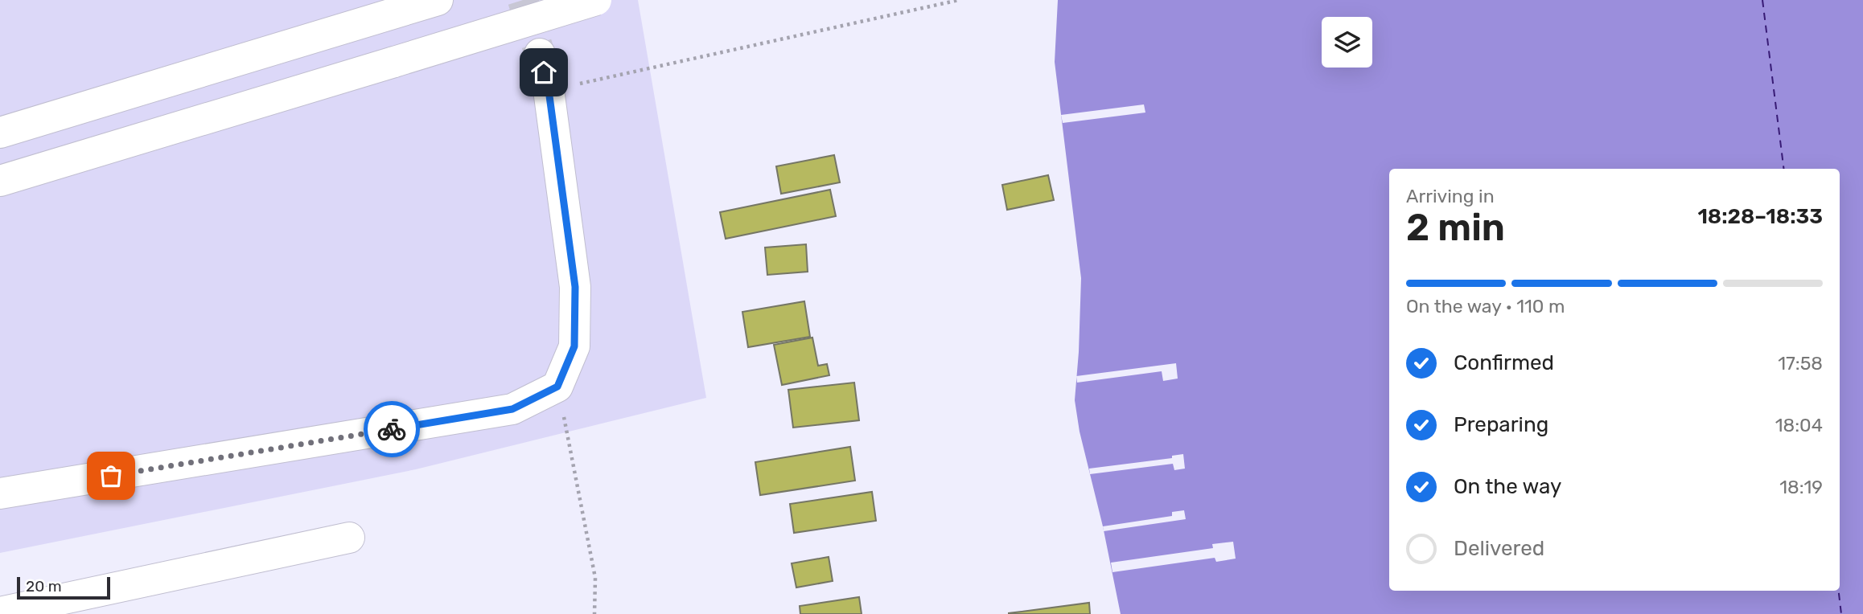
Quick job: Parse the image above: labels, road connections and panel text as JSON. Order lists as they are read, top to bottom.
{
  "scale_bar": "20 m",
  "page": {
    "heading": ["2 min", "Arriving in", "18:28–18:33"],
    "bar": "On the way · 110 m",
    "list": [
      ["Confirmed", "17:58"],
      ["Preparing", "18:04"],
      ["On the way", "18:19"],
      "Delivered"
    ],
    "scale": "20 m"
  }
}
